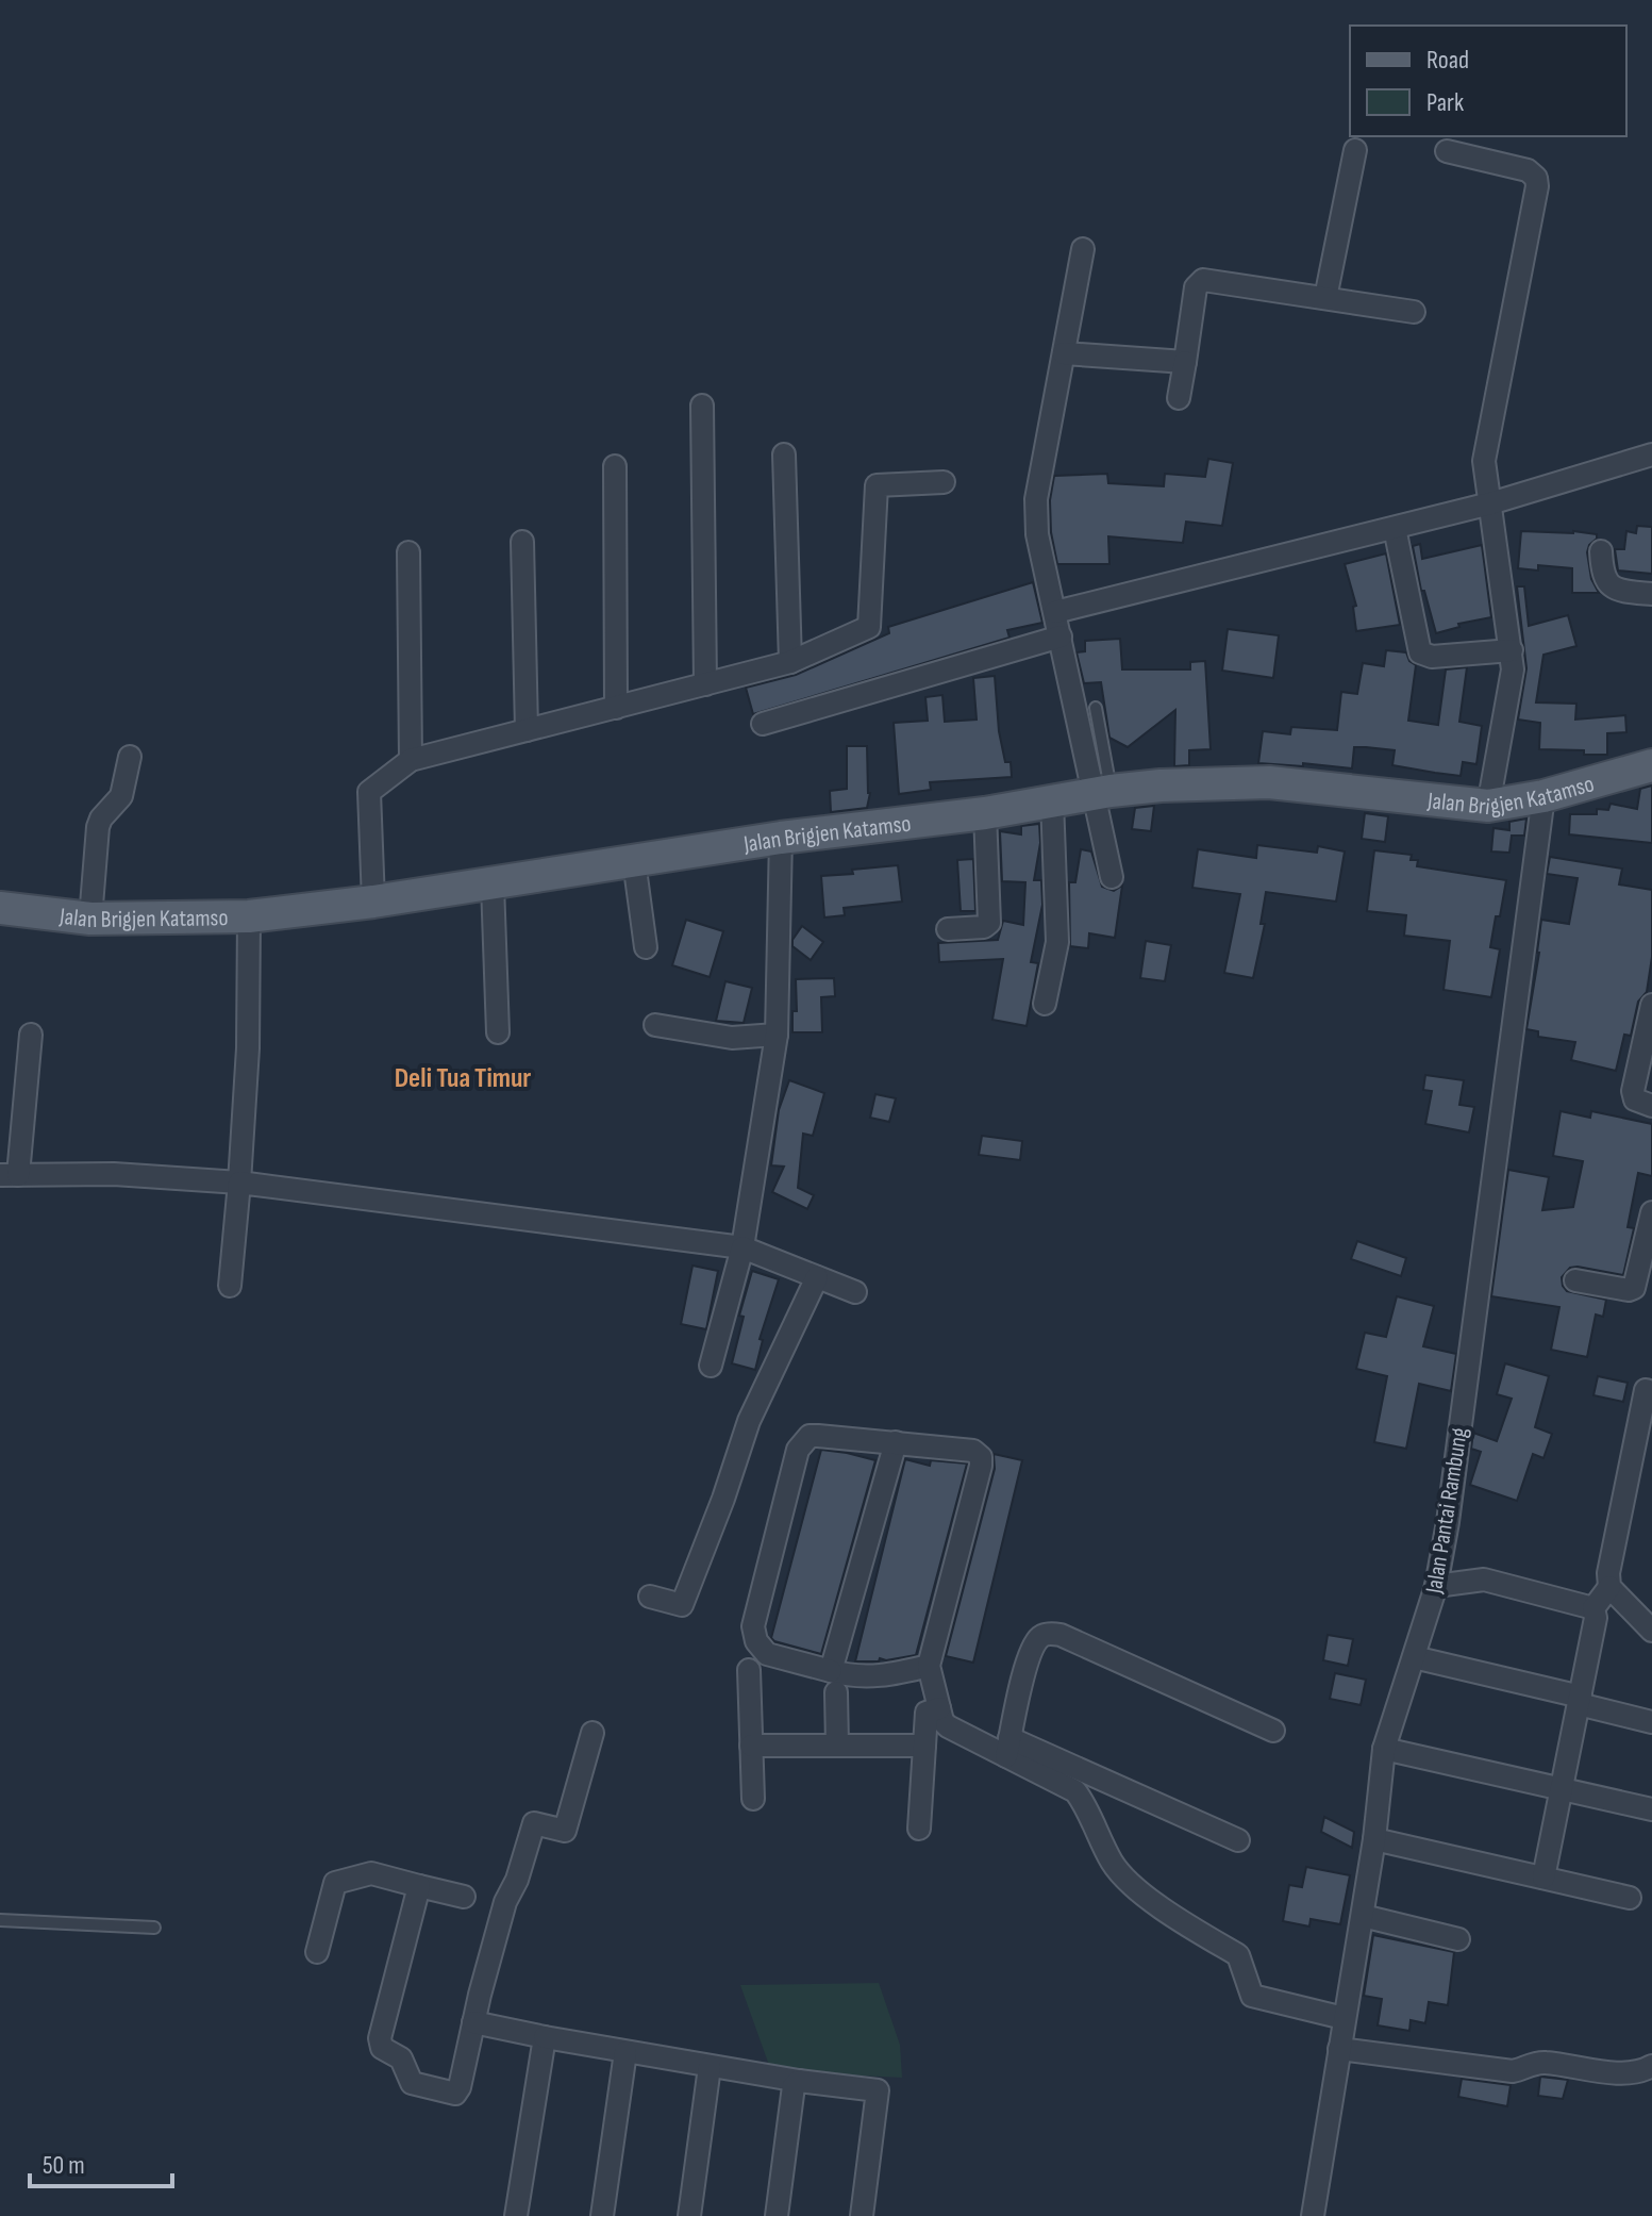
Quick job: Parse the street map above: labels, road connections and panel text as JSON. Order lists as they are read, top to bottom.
{
  "streets": {
    "main road": ["Jalan Brigjen Katamso"],
    "street": ["Jalan Pantai Rambung"]
  },
  "crossings": [
    ["Jalan Brigjen Katamso", "Jalan Pantai Rambung"]
  ],
  "districts": ["Deli Tua Timur"],
  "legend": ["Road", "Park"],
  "scale_bar": "50 m"
}
